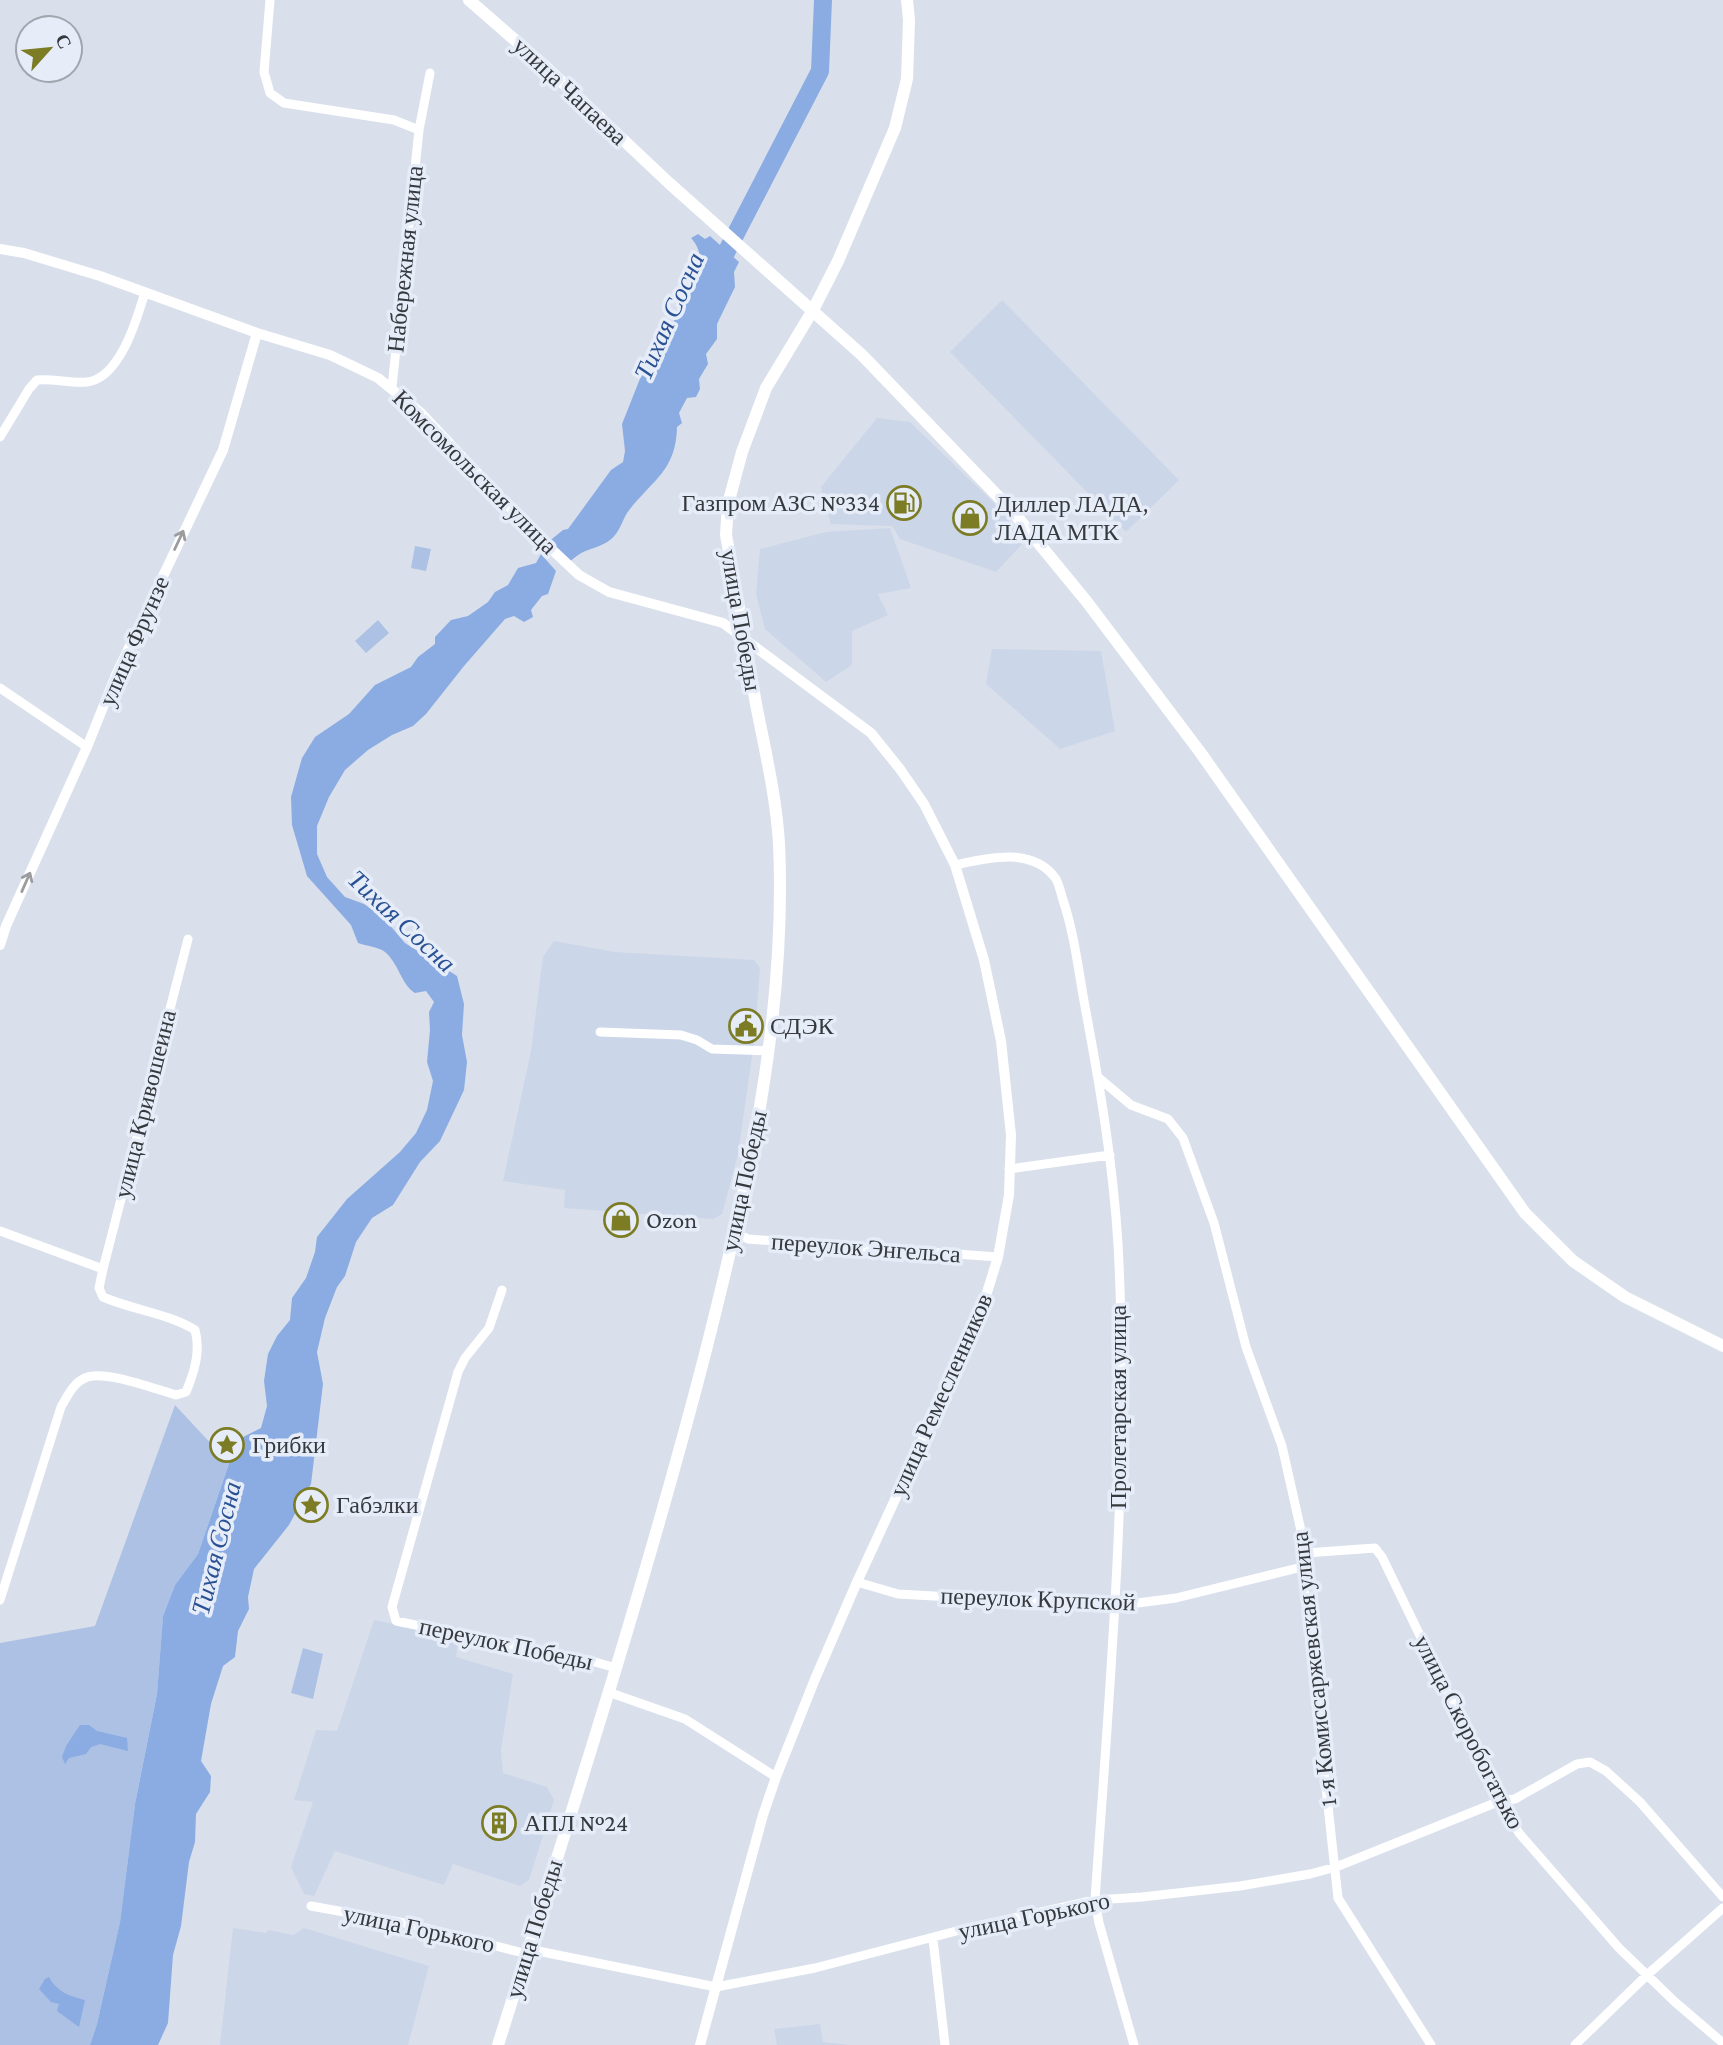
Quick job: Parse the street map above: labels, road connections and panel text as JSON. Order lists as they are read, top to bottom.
{
  "streets": {
    "main road": ["улица Чапаева", "улица Победы"],
    "street": [
      "Набережная улица",
      "Комсомольская улица",
      "улица Фрунзе",
      "улица Кривошеина",
      "переулок Энгельса",
      "улица Ремесленников",
      "Пролетарская улица",
      "переулок Крупской",
      "переулок Победы",
      "1-я Комиссаржевская улица",
      "улица Скоробогатько",
      "улица Горького"
    ]
  },
  "crossings": [
    ["улица Чапаева", "улица Победы"],
    ["Набережная улица", "Комсомольская улица"],
    ["Комсомольская улица", "улица Победы"],
    ["Комсомольская улица", "улица Фрунзе"],
    ["Комсомольская улица", "улица Ремесленников"],
    ["улица Победы", "переулок Энгельса"],
    ["улица Победы", "улица Ремесленников"],
    ["улица Победы", "переулок Победы"],
    ["улица Победы", "улица Горького"],
    ["переулок Энгельса", "улица Ремесленников"],
    ["улица Ремесленников", "Пролетарская улица"],
    ["улица Ремесленников", "переулок Крупской"],
    ["улица Ремесленников", "улица Горького"],
    ["Пролетарская улица", "переулок Крупской"],
    ["Пролетарская улица", "1-я Комиссаржевская улица"],
    ["Пролетарская улица", "улица Горького"],
    ["переулок Крупской", "1-я Комиссаржевская улица"],
    ["1-я Комиссаржевская улица", "улица Скоробогатько"],
    ["1-я Комиссаржевская улица", "улица Горького"],
    ["улица Скоробогатько", "улица Горького"]
  ],
  "one_way": ["улица Фрунзе"],
  "water": ["Тихая Сосна"],
  "places": {
    "fuel station": ["Газпром АЗС №334"],
    "shop": ["Диллер ЛАДА, ЛАДА МТК", "Ozon"],
    "public building": ["СДЭК"],
    "place": ["Грибки", "Габэлки"],
    "building": ["АПЛ №24"]
  },
  "north": "top right"
}
